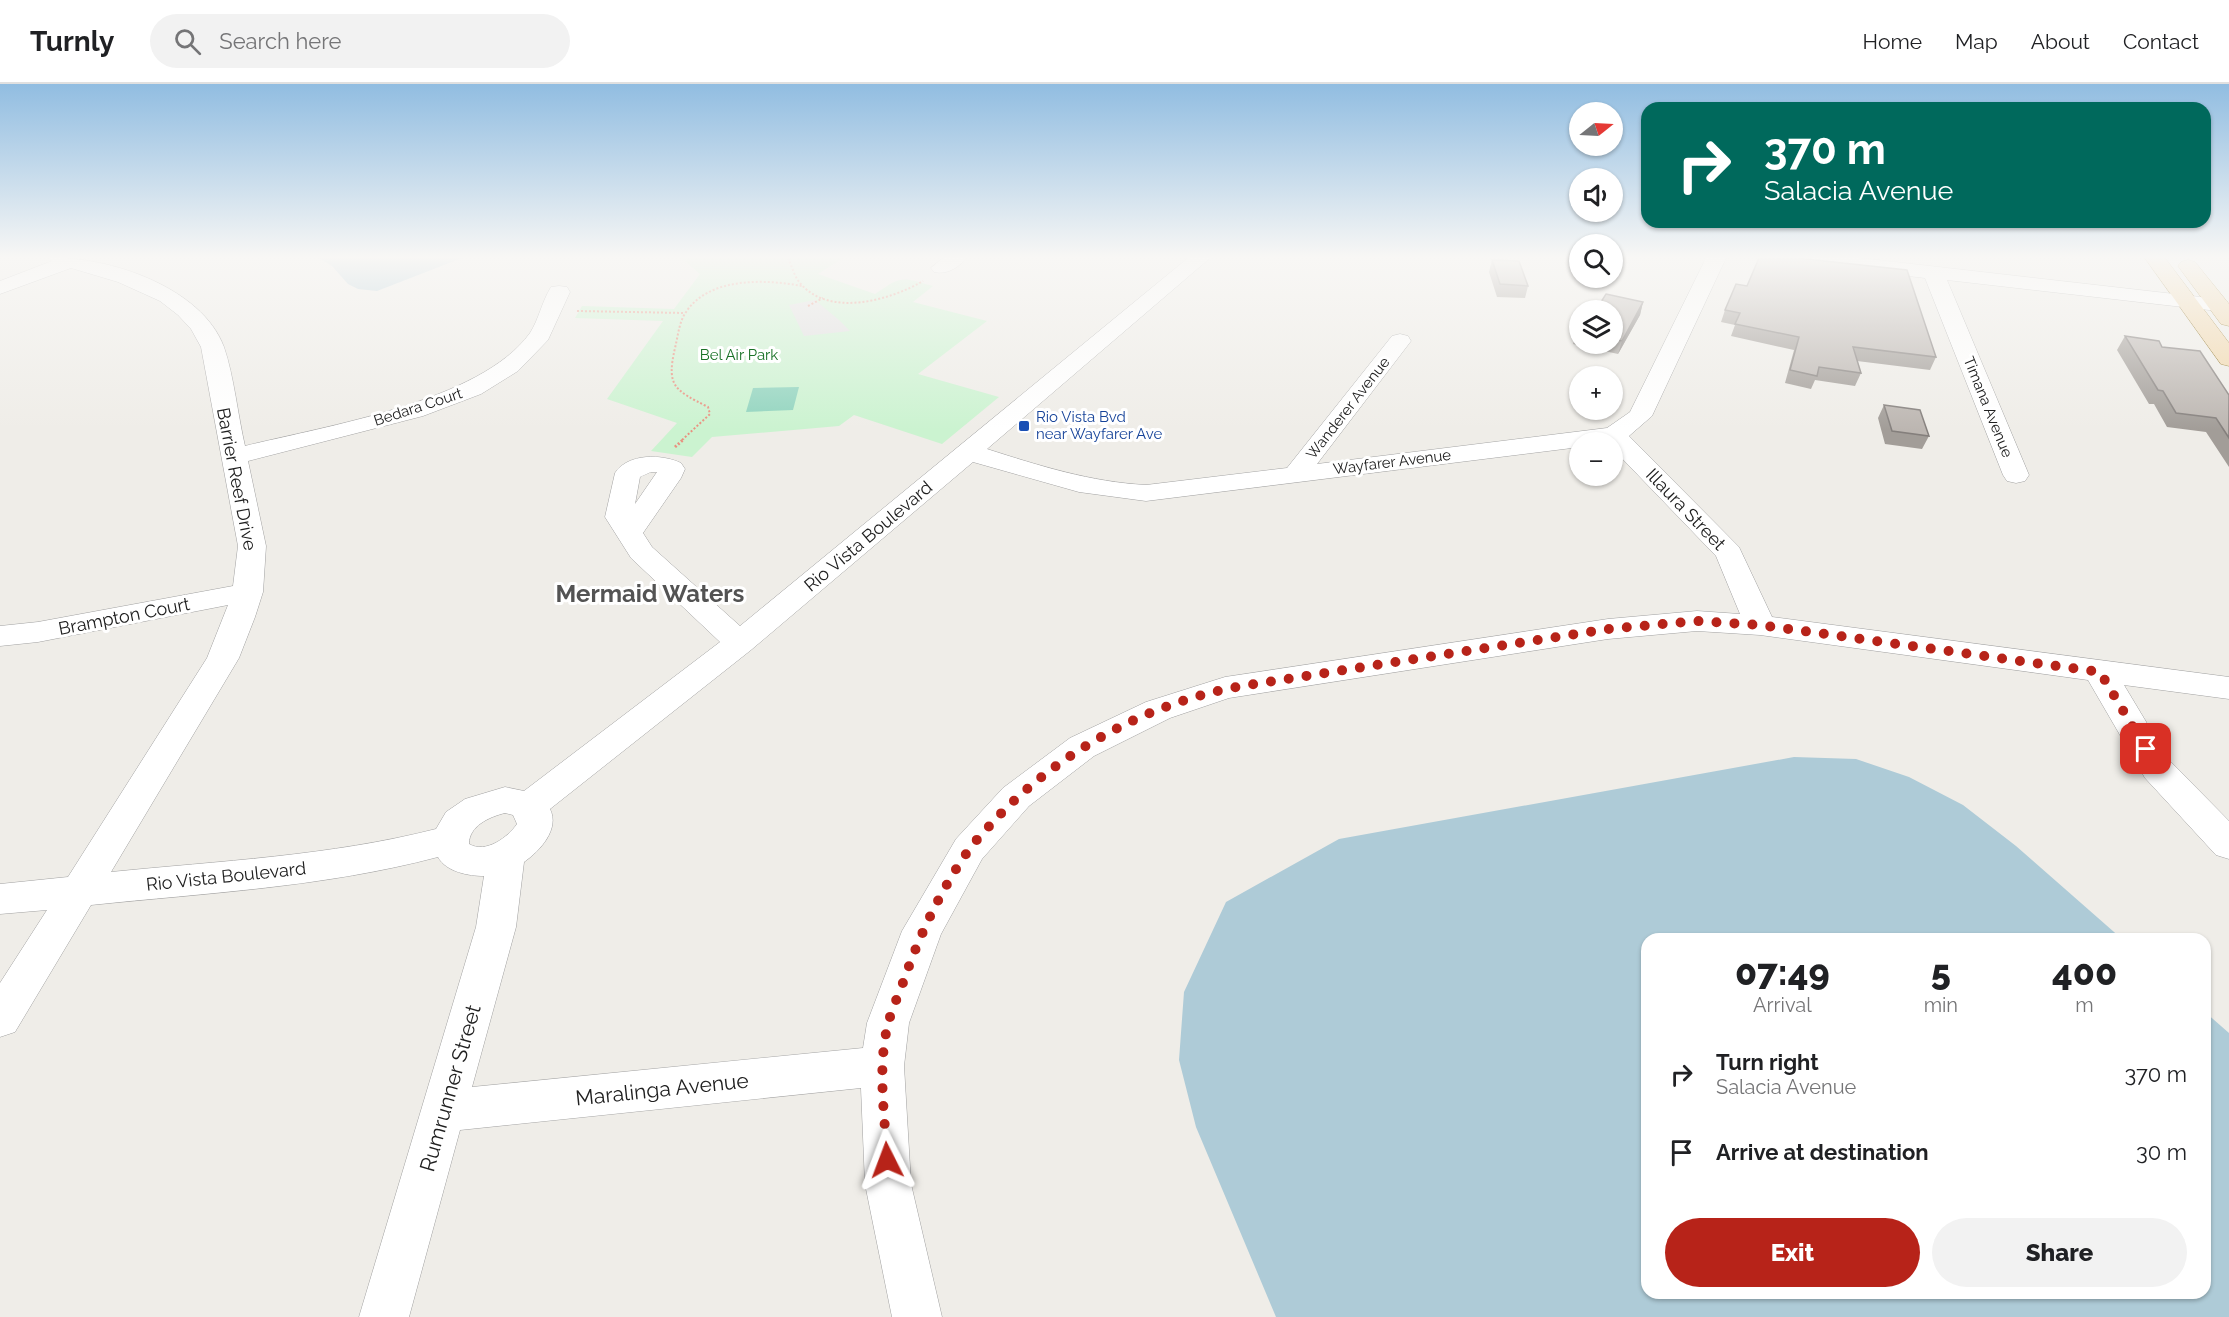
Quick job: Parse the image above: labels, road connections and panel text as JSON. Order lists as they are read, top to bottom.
{
  "streets": {
    "street": [
      "Bedara Court",
      "Timana Avenue",
      "Wanderer Avenue",
      "Wayfarer Avenue",
      "Barrier Reef Drive",
      "Illaura Street",
      "Rio Vista Boulevard",
      "Brampton Court",
      "Rumrunner Street",
      "Maralinga Avenue"
    ]
  },
  "crossings": [
    ["Bedara Court", "Barrier Reef Drive"],
    ["Wanderer Avenue", "Wayfarer Avenue"],
    ["Wayfarer Avenue", "Rio Vista Boulevard"],
    ["Barrier Reef Drive", "Rio Vista Boulevard"],
    ["Barrier Reef Drive", "Brampton Court"],
    ["Rio Vista Boulevard", "Rumrunner Street"],
    ["Rumrunner Street", "Maralinga Avenue"]
  ],
  "districts": ["Mermaid Waters"],
  "parks": ["Bel Air Park"],
  "places": {
    "transit": ["Rio Vista Bvd near Wayfarer Ave"]
  },
  "north": "right",
  "page": {
    "header": "Turnly",
    "search": "Search here",
    "nav": [
      "Home",
      "Map",
      "About",
      "Contact"
    ],
    "map_buttons": ["+", "−"],
    "turn": ["370 m", "Salacia Avenue"],
    "eta": [
      "07:49",
      "Arrival",
      "5",
      "min",
      "400",
      "m"
    ],
    "list": [
      {
        "name": "Turn right",
        "note": "Salacia Avenue",
        "value": "370 m"
      },
      {
        "name": "Arrive at destination",
        "value": "30 m"
      }
    ],
    "buttons": ["Exit", "Share"]
  }
}
